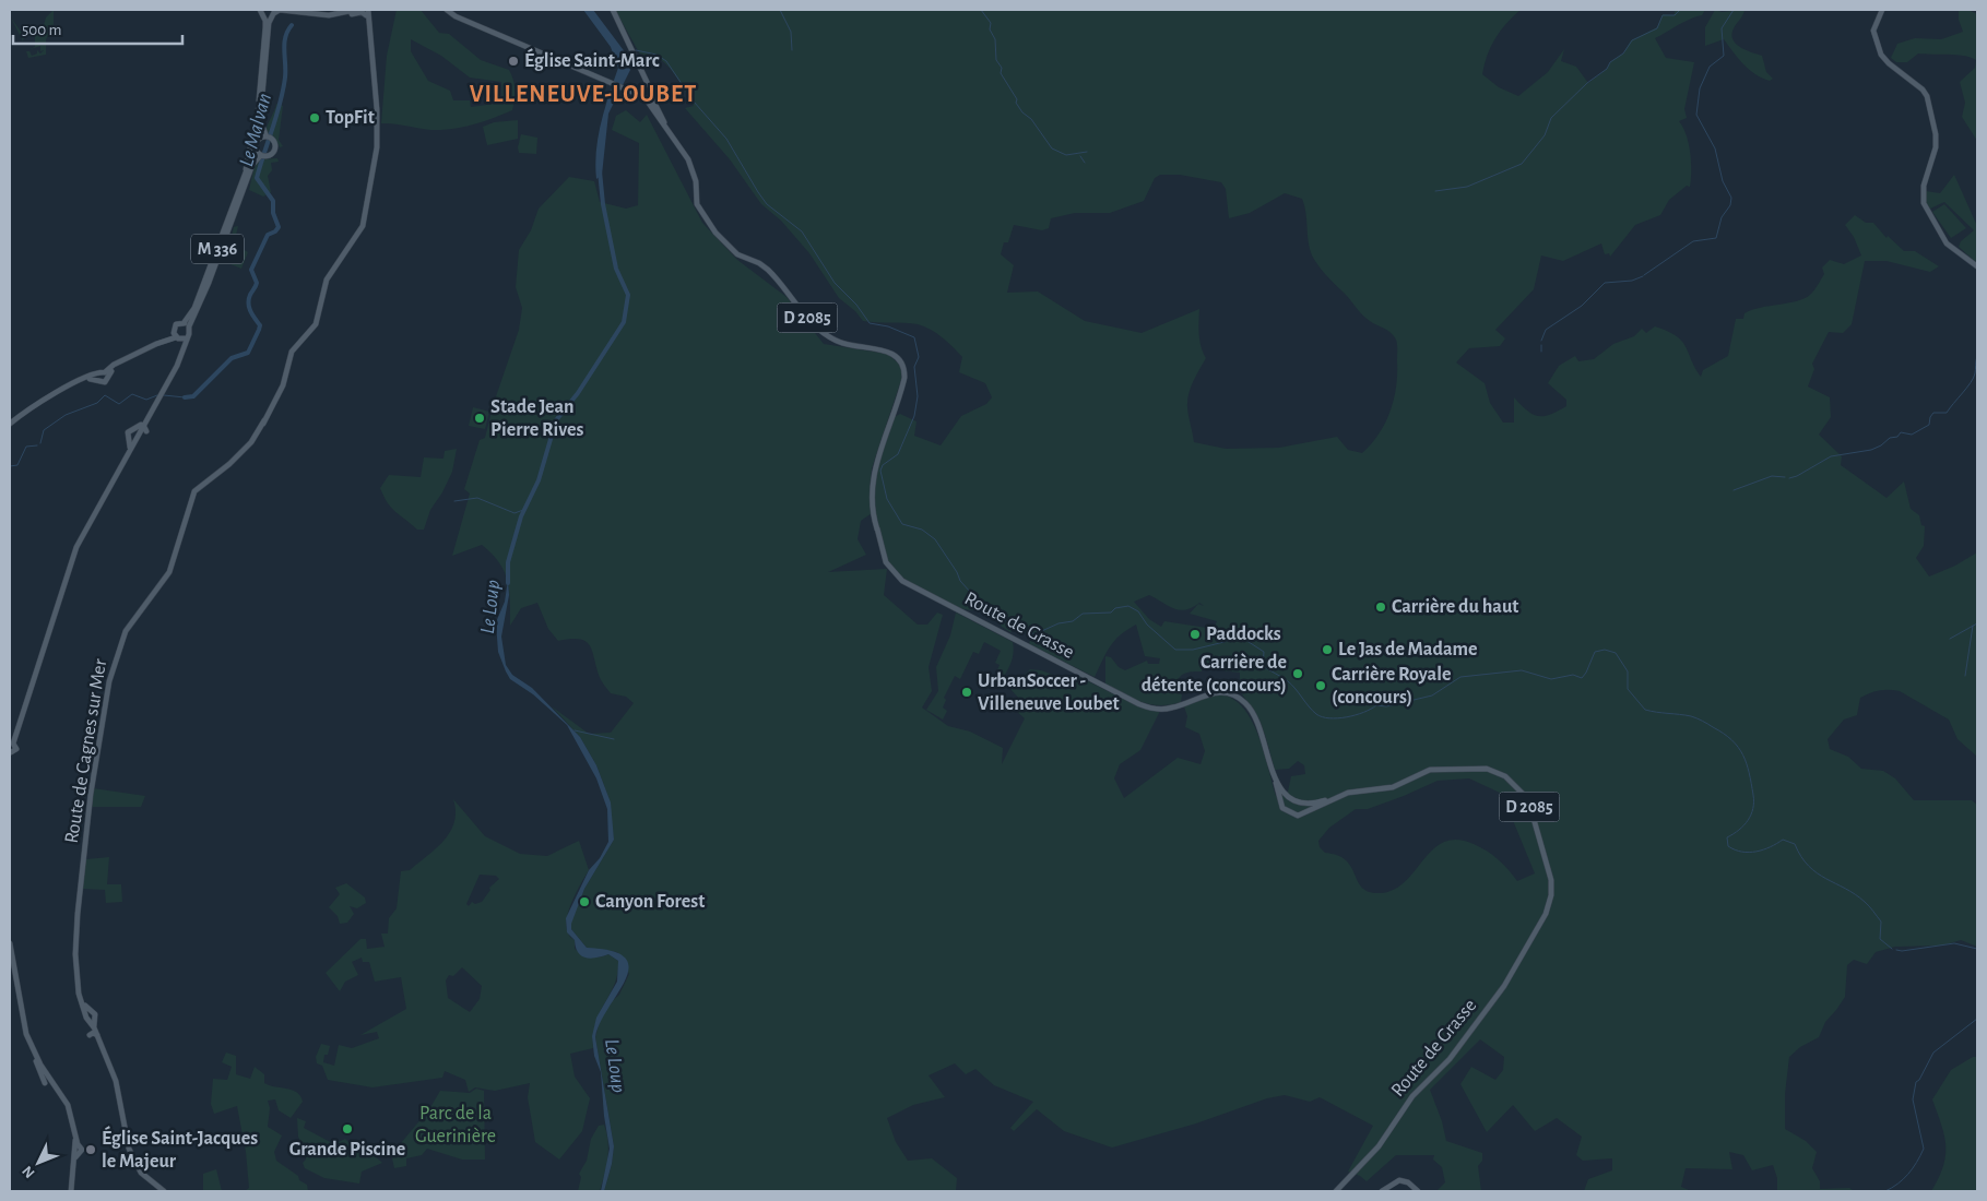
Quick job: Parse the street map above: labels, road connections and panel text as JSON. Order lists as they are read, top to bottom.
{
  "streets": {
    "main road": [
      "M 336",
      "D 2085",
      "Route de Grasse",
      "Route de Cagnes sur Mer"
    ]
  },
  "crossings": [
    ["D 2085", "Route de Grasse"]
  ],
  "districts": ["VILLENEUVE-LOUBET"],
  "water": ["Le Malvan", "Le Loup"],
  "parks": ["Parc de la Guerinière"],
  "places": [
    "Église Saint-Marc",
    "TopFit",
    "Stade Jean Pierre Rives",
    "Carrière du haut",
    "Paddocks",
    "Le Jas de Madame",
    "Carrière de détente (concours)",
    "Carrière Royale (concours)",
    "UrbanSoccer - Villeneuve Loubet",
    "Canyon Forest",
    "Grande Piscine",
    "Église Saint-Jacques le Majeur"
  ],
  "scale_bar": "500 m",
  "north": "bottom left"
}
